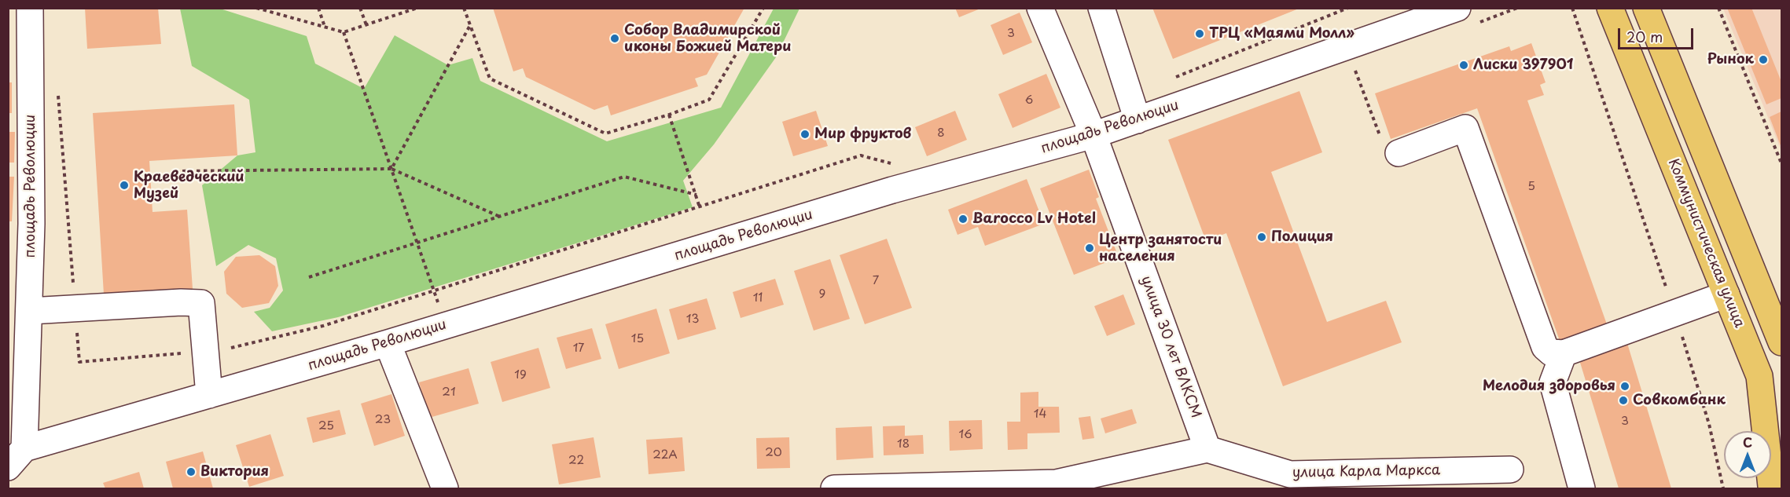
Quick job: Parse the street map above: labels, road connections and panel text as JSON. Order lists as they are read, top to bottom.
{
  "streets": {
    "main road": ["Коммунистическая улица"],
    "street": ["площадь Революции", "улица 30 лет ВЛКСМ", "улица Карла Маркса"]
  },
  "crossings": [
    ["площадь Революции", "улица 30 лет ВЛКСМ"],
    ["улица 30 лет ВЛКСМ", "улица Карла Маркса"]
  ],
  "places": [
    "ТРЦ «Маями Молл»",
    "Собор Владимирской иконы Божией Матери",
    "Рынок",
    "Лиски 397901",
    "Мир фруктов",
    "Краеведческий Музей",
    "Barocco Lv Hotel",
    "Полиция",
    "Центр занятости населения",
    "Мелодия здоровья",
    "Совкомбанк",
    "Виктория"
  ],
  "house_numbers": [
    "3",
    "6",
    "8",
    "5",
    "7",
    "9",
    "11",
    "13",
    "15",
    "17",
    "19",
    "21",
    "14",
    "23",
    "3",
    "25",
    "16",
    "18",
    "20",
    "22А",
    "22"
  ],
  "scale_bar": "20 m",
  "north": "top"
}
